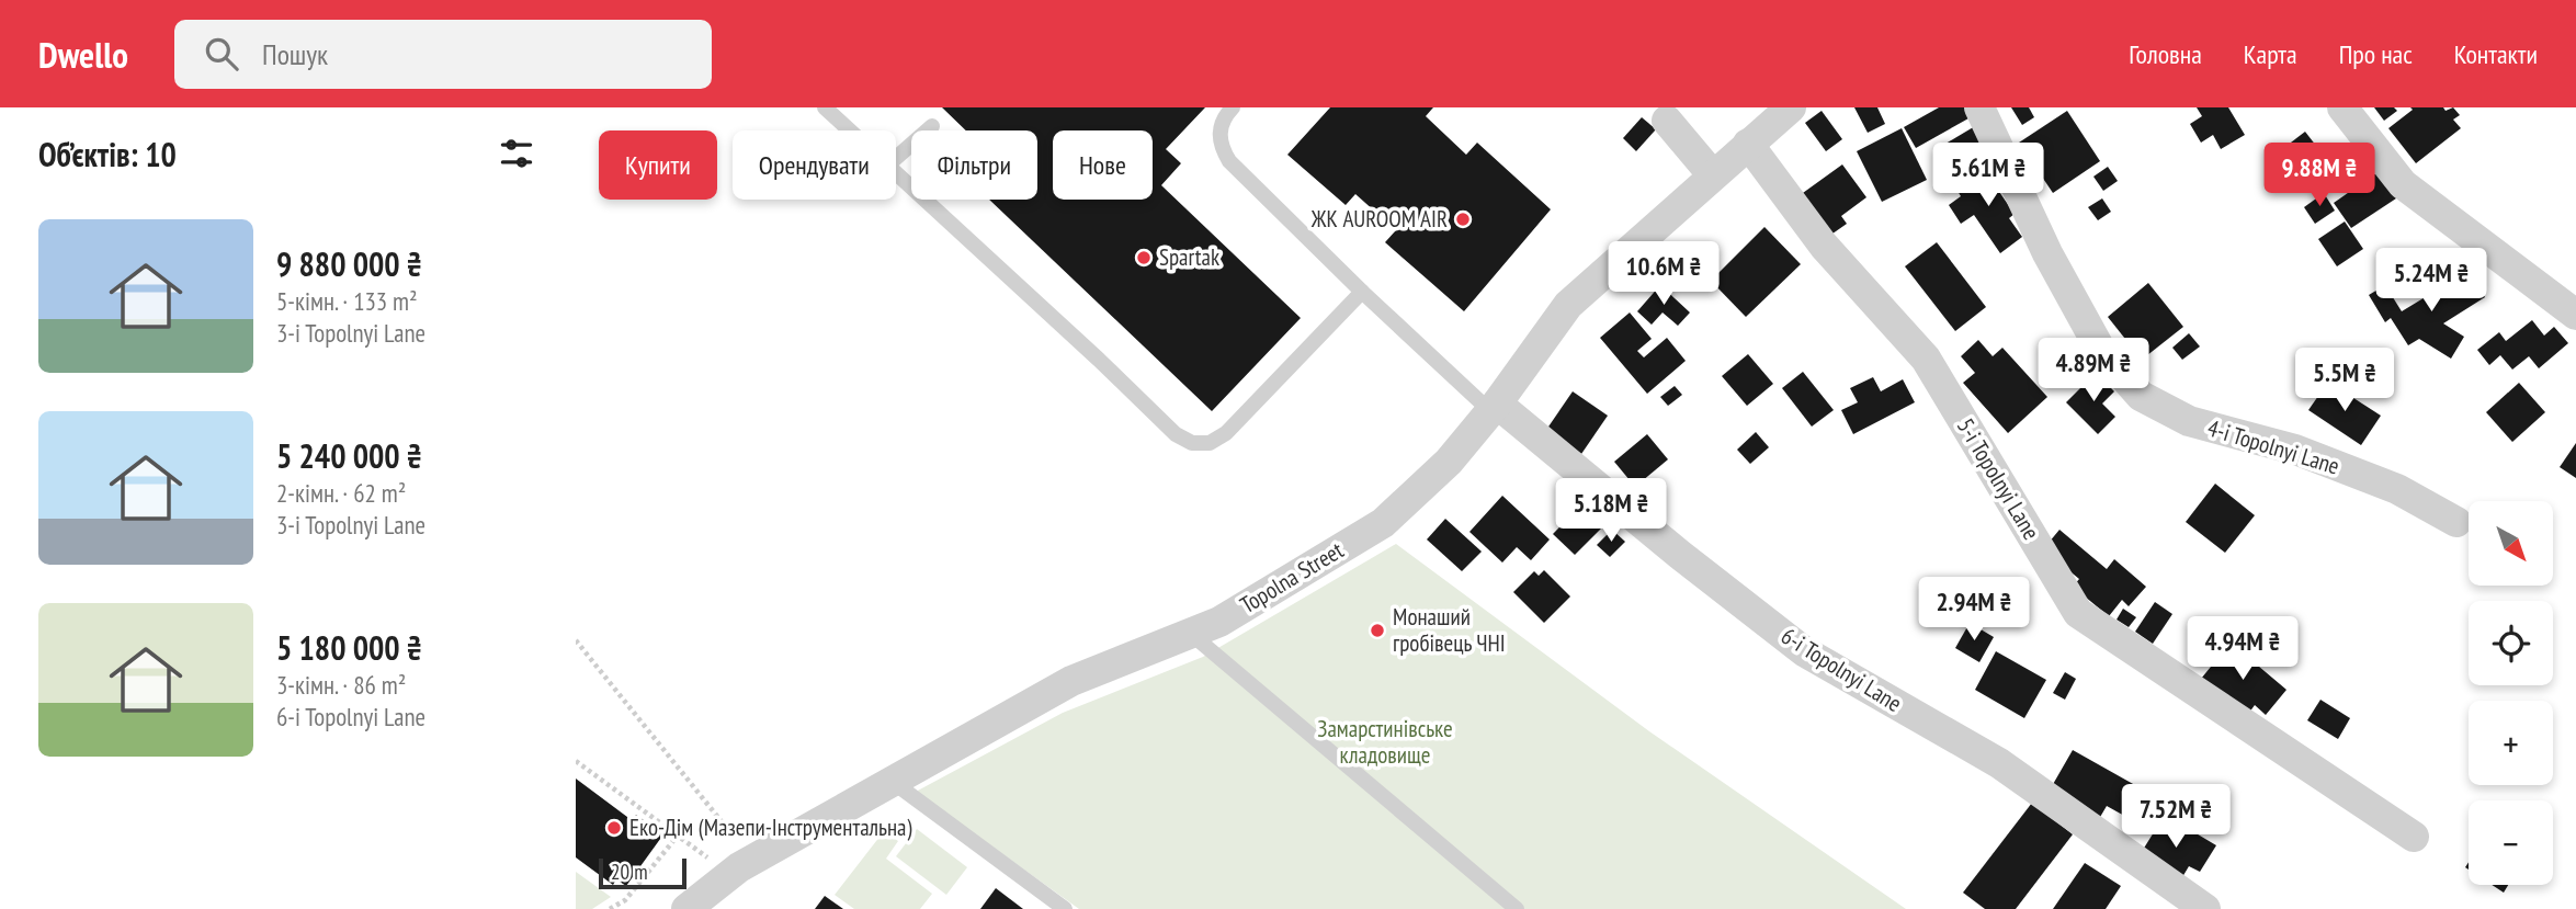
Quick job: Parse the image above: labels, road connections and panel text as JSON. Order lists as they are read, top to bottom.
{
  "streets": {
    "street": [
      "4-i Topolnyi Lane",
      "5-i Topolnyi Lane",
      "Topolna Street",
      "6-i Topolnyi Lane"
    ]
  },
  "crossings": [
    ["5-i Topolnyi Lane", "Topolna Street"],
    ["Topolna Street", "6-i Topolnyi Lane"]
  ],
  "parks": ["Замарстинівське кладовище"],
  "places": [
    "ЖК AUROOM AIR",
    "Spartak",
    "Монаший гробівець ЧНІ",
    "Еко-Дім (Мазепи-Інструментальна)"
  ],
  "scale_bar": "20 m",
  "north": "bottom right",
  "page": {
    "header": "Dwello",
    "search": "Пошук",
    "nav": [
      "Головна",
      "Карта",
      "Про нас",
      "Контакти"
    ],
    "heading": "Об’єктів: 10",
    "chip": [
      "Купити",
      "Орендувати",
      "Фільтри",
      "Нове"
    ],
    "price": [
      "5.61M ₴",
      "9.88M ₴",
      "10.6M ₴",
      "5.24M ₴",
      "4.89M ₴",
      "5.5M ₴",
      "5.18M ₴",
      "2.94M ₴",
      "4.94M ₴",
      "7.52M ₴"
    ],
    "list": [
      {
        "name": "9 880 000 ₴",
        "note": "5-кімн. · 133 m² · 3-i Topolnyi Lane"
      },
      {
        "name": "5 240 000 ₴",
        "note": "2-кімн. · 62 m² · 3-i Topolnyi Lane"
      },
      {
        "name": "5 180 000 ₴",
        "note": "3-кімн. · 86 m² · 6-i Topolnyi Lane"
      }
    ],
    "map_buttons": ["+", "−"],
    "scale": "20 m"
  }
}
